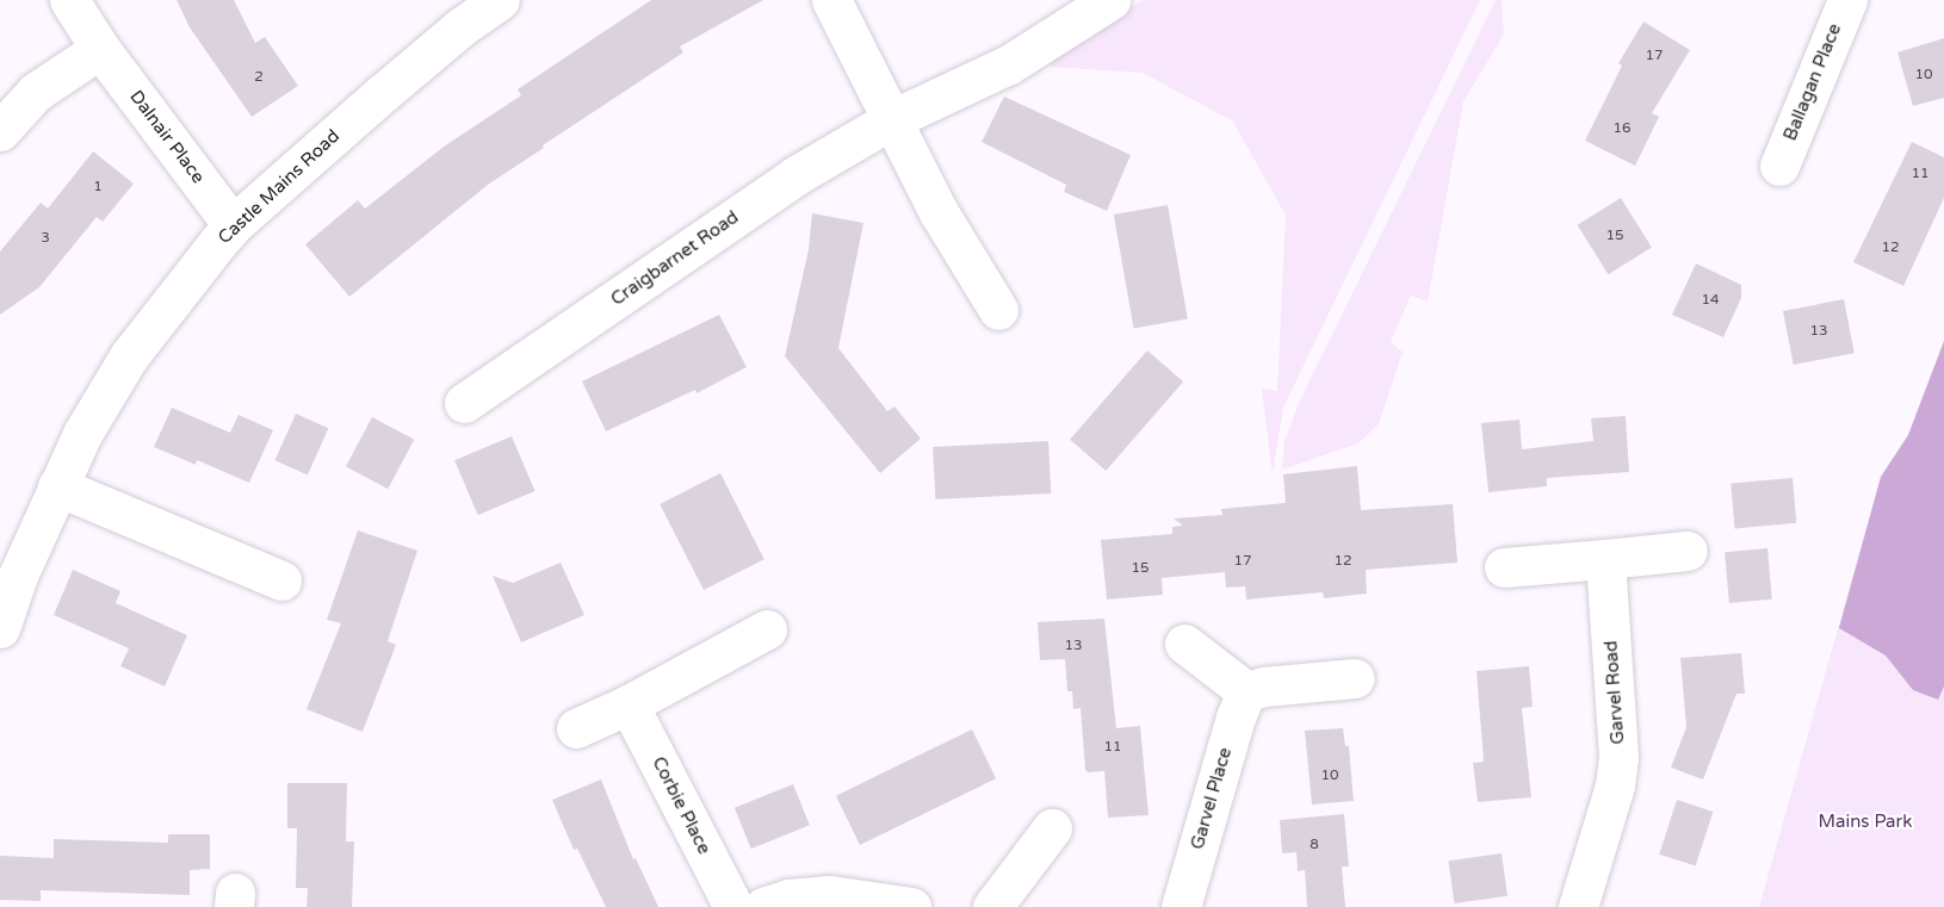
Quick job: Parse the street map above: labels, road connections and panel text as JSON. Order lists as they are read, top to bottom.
{
  "streets": {
    "street": [
      "Ballagan Place",
      "Dalnair Place",
      "Castle Mains Road",
      "Craigbarnet Road",
      "Garvel Road",
      "Garvel Place",
      "Corbie Place"
    ]
  },
  "crossings": [
    ["Dalnair Place", "Castle Mains Road"]
  ],
  "parks": ["Mains Park"],
  "house_numbers": [
    "17",
    "10",
    "2",
    "16",
    "11",
    "1",
    "15",
    "3",
    "12",
    "14",
    "13",
    "17",
    "12",
    "15",
    "13",
    "11",
    "10",
    "8"
  ]
}
